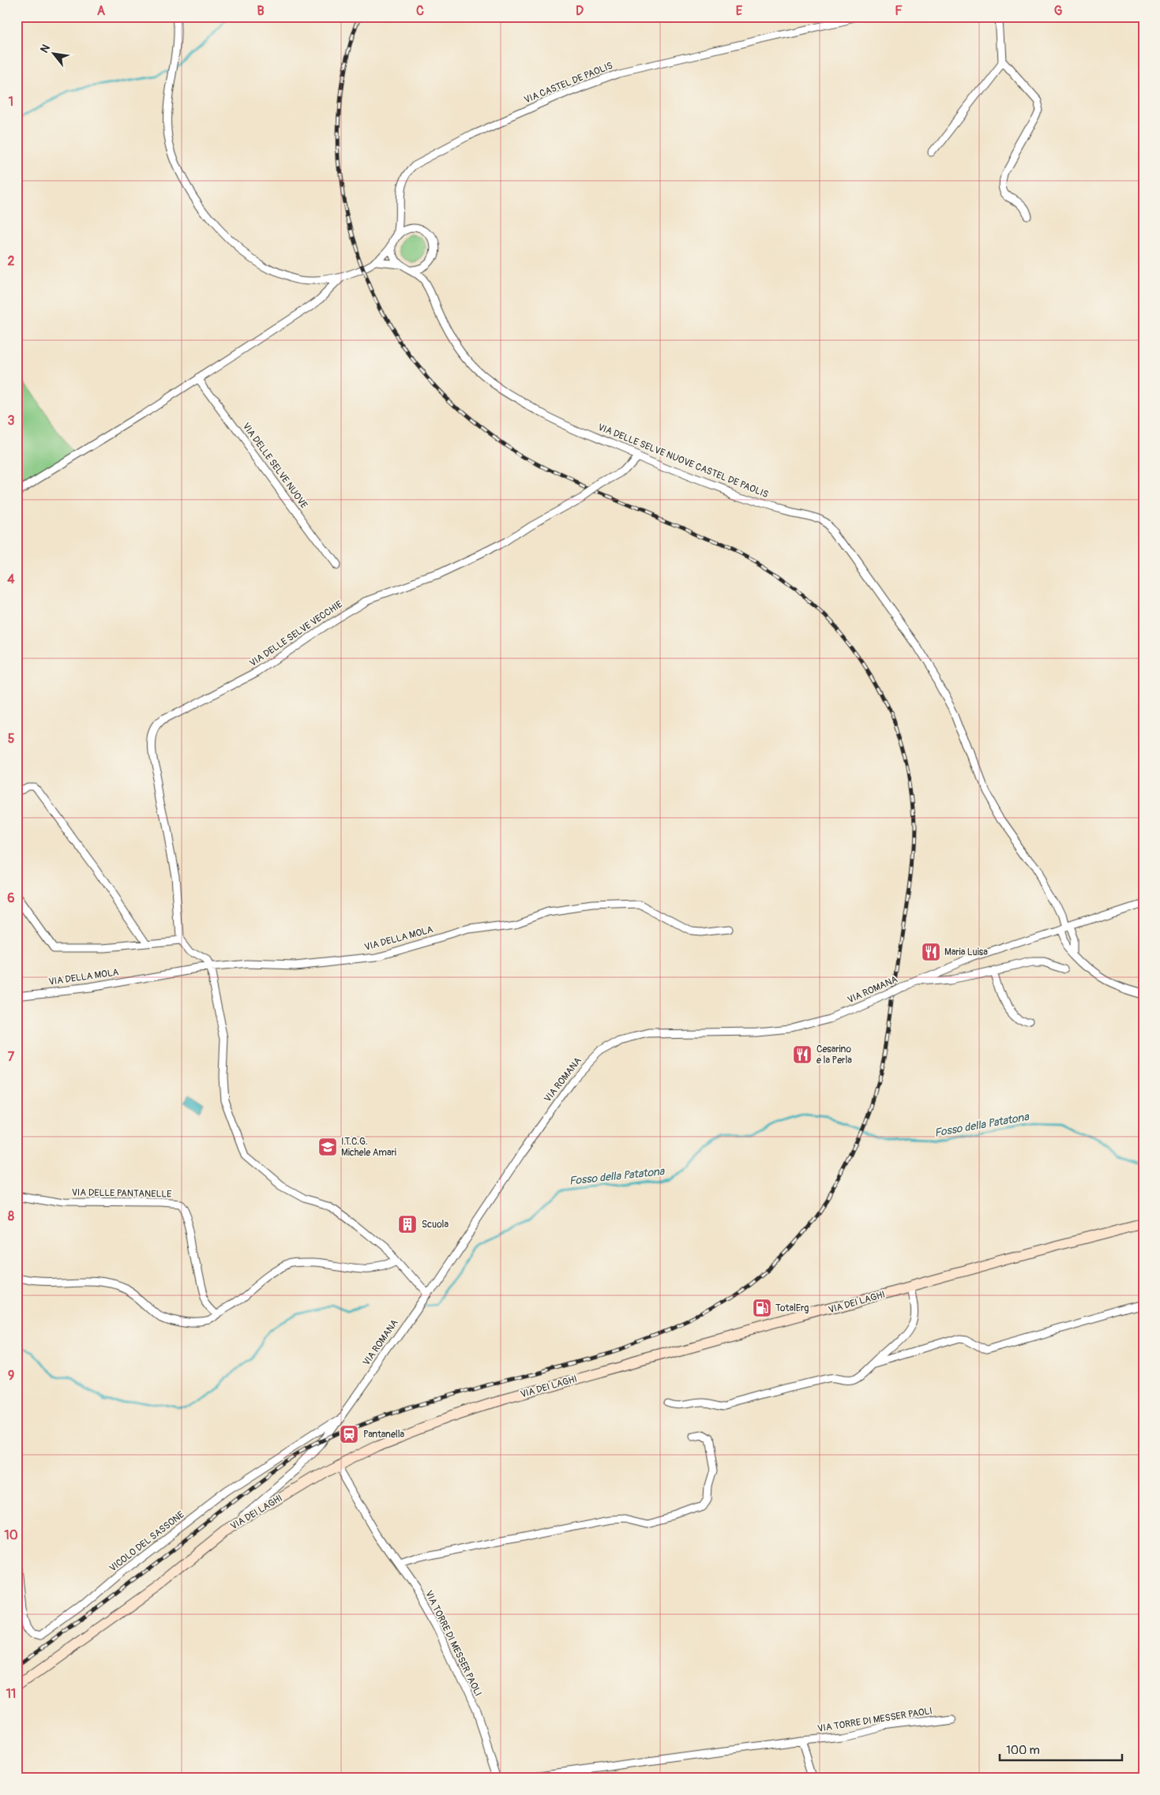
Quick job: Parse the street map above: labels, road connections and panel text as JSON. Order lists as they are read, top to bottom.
{
  "streets": {
    "main road": ["VIA DEI LAGHI"],
    "street": [
      "VIA CASTEL DE PAOLIS",
      "VIA DELLE SELVE NUOVE CASTEL DE PAOLIS",
      "VIA DELLE SELVE NUOVE",
      "VIA DELLE SELVE VECCHIE",
      "VIA DELLA MOLA",
      "VIA ROMANA",
      "VIA DELLE PANTANELLE",
      "VICOLO DEL SASSONE",
      "VIA TORRE DI MESSER PAOLI"
    ]
  },
  "crossings": [
    ["VIA CASTEL DE PAOLIS", "VIA DELLE SELVE NUOVE CASTEL DE PAOLIS"],
    ["VIA DELLE SELVE NUOVE CASTEL DE PAOLIS", "VIA DELLE SELVE VECCHIE"],
    ["VIA DELLE SELVE NUOVE CASTEL DE PAOLIS", "VIA ROMANA"],
    ["VIA ROMANA", "VIA DEI LAGHI"],
    ["VIA ROMANA", "VICOLO DEL SASSONE"],
    ["VIA DEI LAGHI", "VIA TORRE DI MESSER PAOLI"]
  ],
  "water": ["Fosso della Patatona"],
  "places": {
    "restaurant": ["Maria Luisa", "Cesarino e la Perla"],
    "school or university": ["I.T.C.G. Michele Amari"],
    "building": ["Scuola"],
    "fuel station": ["TotalErg"],
    "station": ["Pantanella"]
  },
  "scale_bar": "100 m",
  "north": "top left",
  "grid": {
    "columns": [
      "A",
      "B",
      "C",
      "D",
      "E",
      "F",
      "G"
    ],
    "rows": [
      "1",
      "2",
      "3",
      "4",
      "5",
      "6",
      "7",
      "8",
      "9",
      "10",
      "11"
    ]
  }
}
